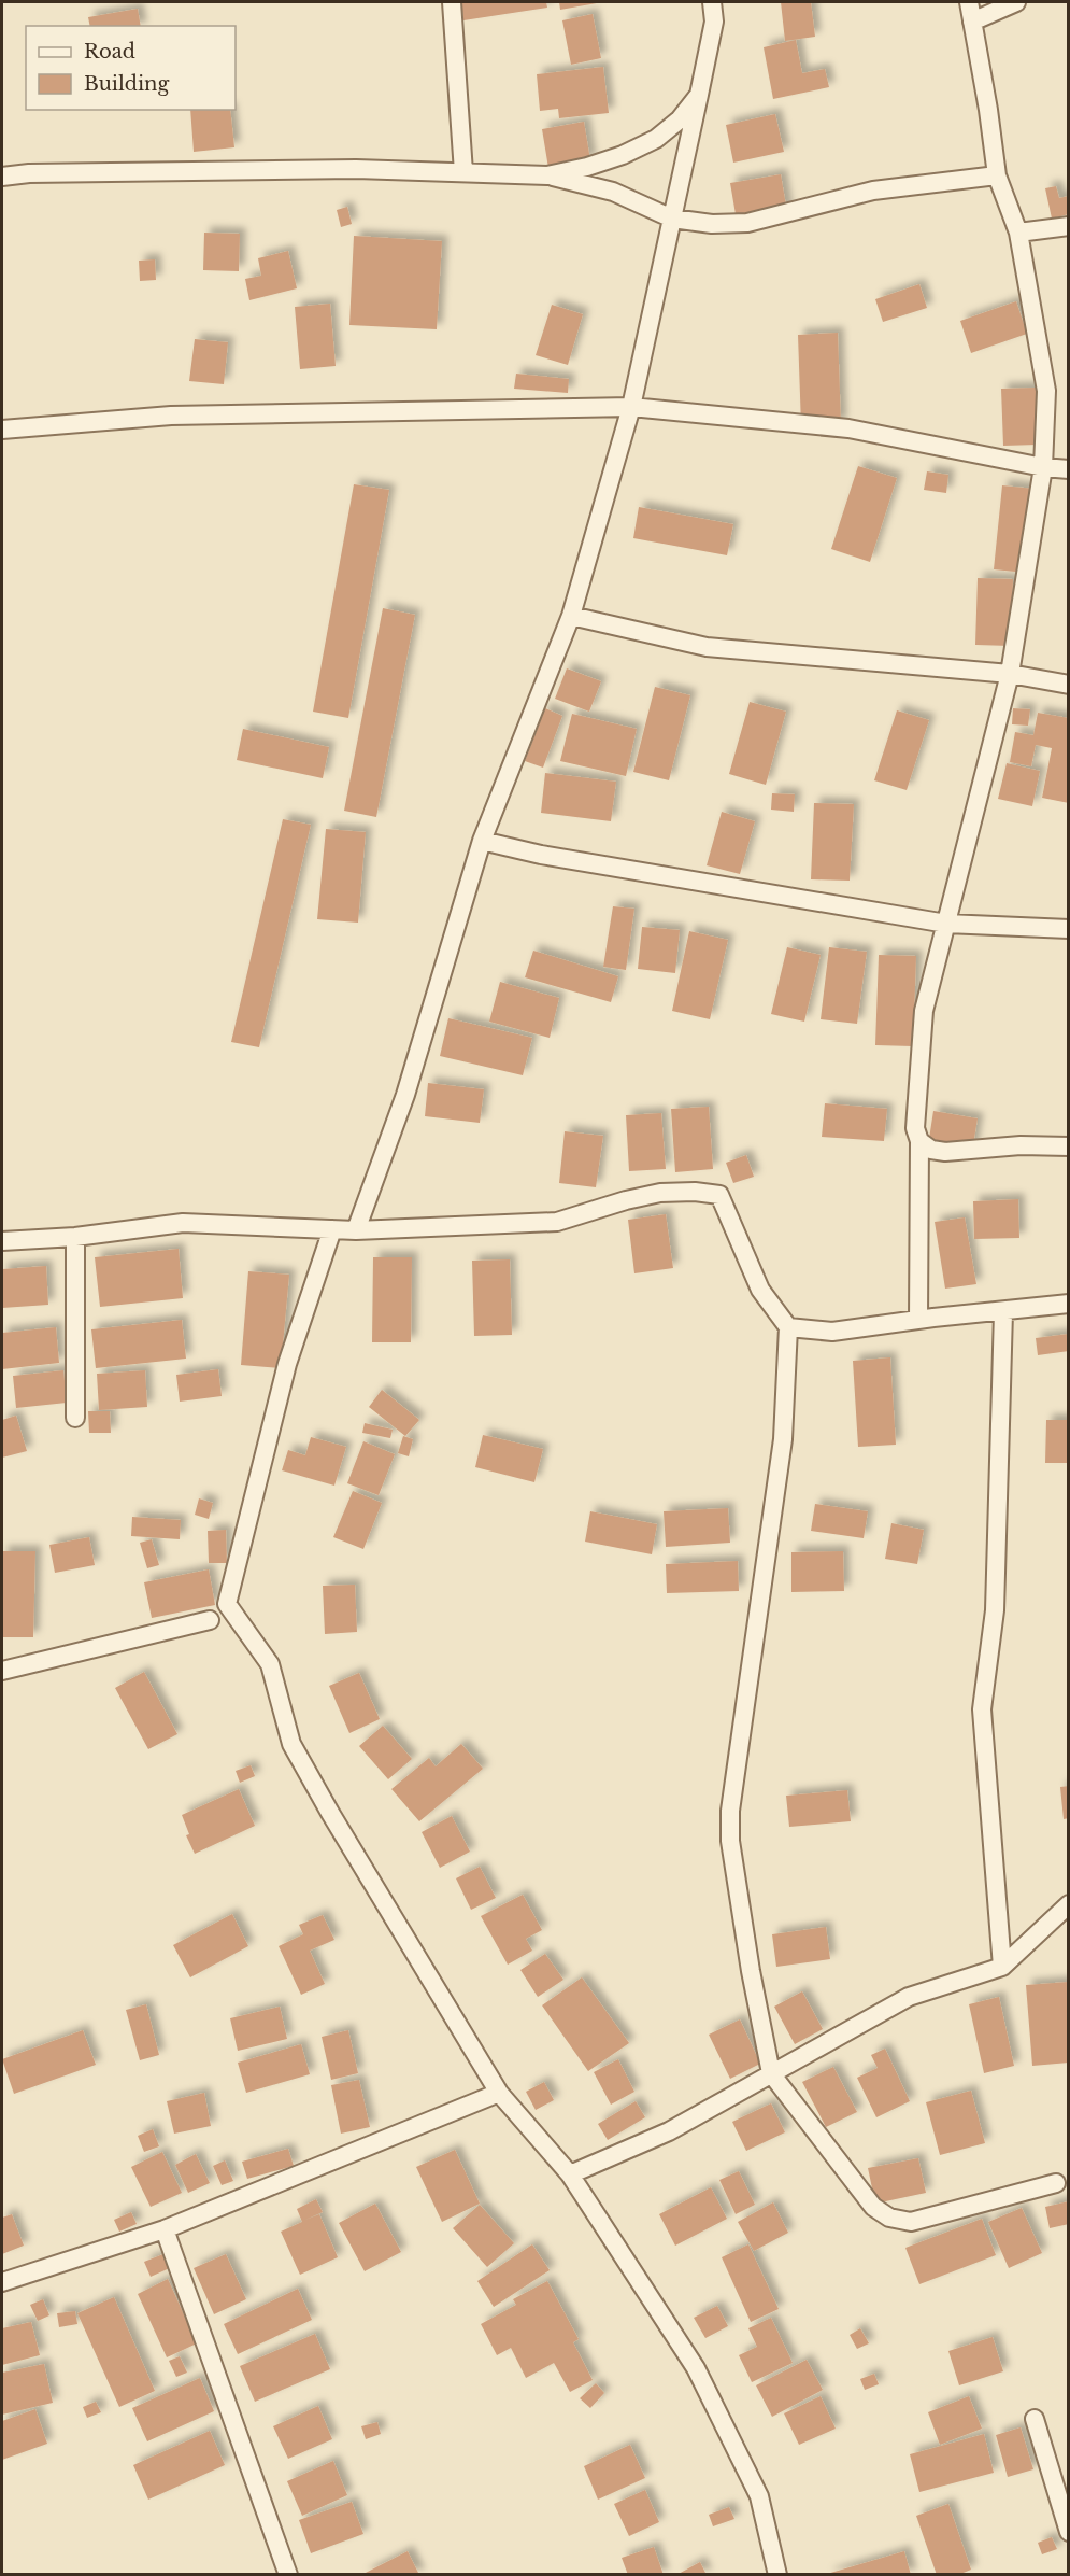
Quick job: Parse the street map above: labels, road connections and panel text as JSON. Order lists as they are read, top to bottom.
{
  "legend": ["Road", "Building"]
}
